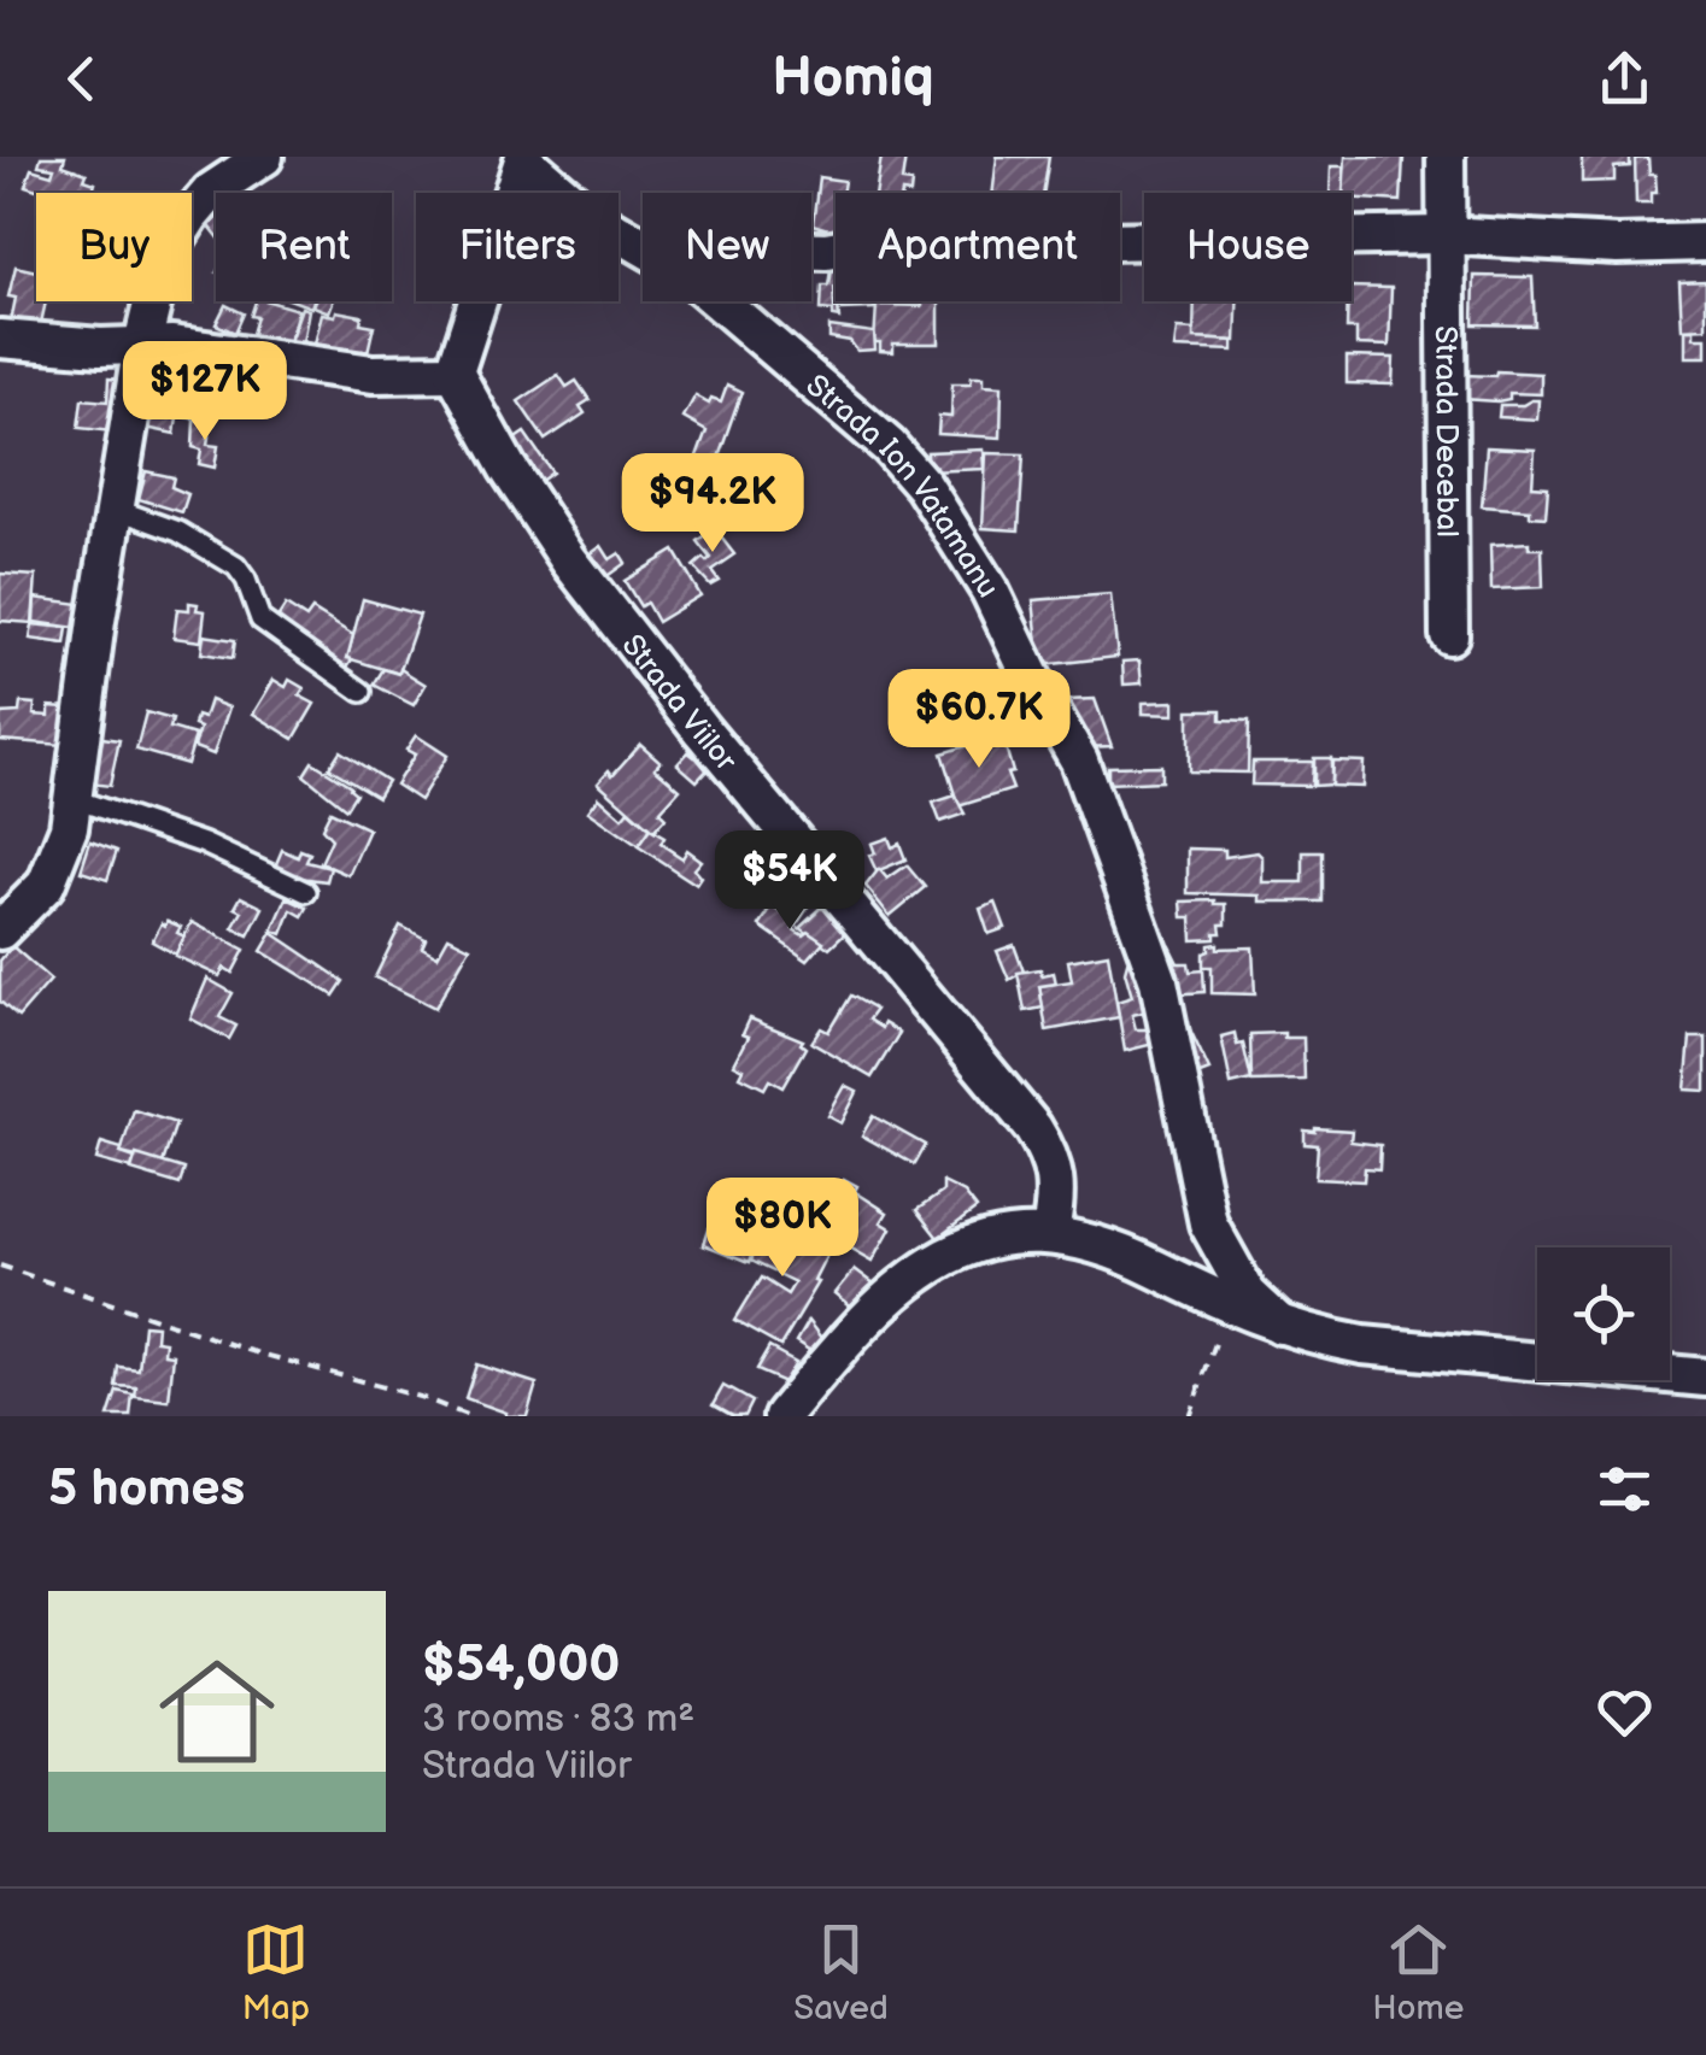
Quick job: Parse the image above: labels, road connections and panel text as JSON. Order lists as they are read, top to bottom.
{
  "streets": {
    "street": ["Strada Decebal", "Strada Ion Vatamanu", "Strada Viilor"]
  },
  "page": {
    "header": "Homiq",
    "chip": [
      "Buy",
      "Rent",
      "Filters",
      "New",
      "Apartment",
      "House"
    ],
    "price": [
      "$127K",
      "$94.2K",
      "$60.7K",
      "$54K",
      "$80K"
    ],
    "heading": "5 homes",
    "list": [
      {
        "name": "$54,000",
        "note": "3 rooms · 83 m² · Strada Viilor"
      }
    ],
    "tabs": ["Map", "Saved", "Home"]
  }
}
